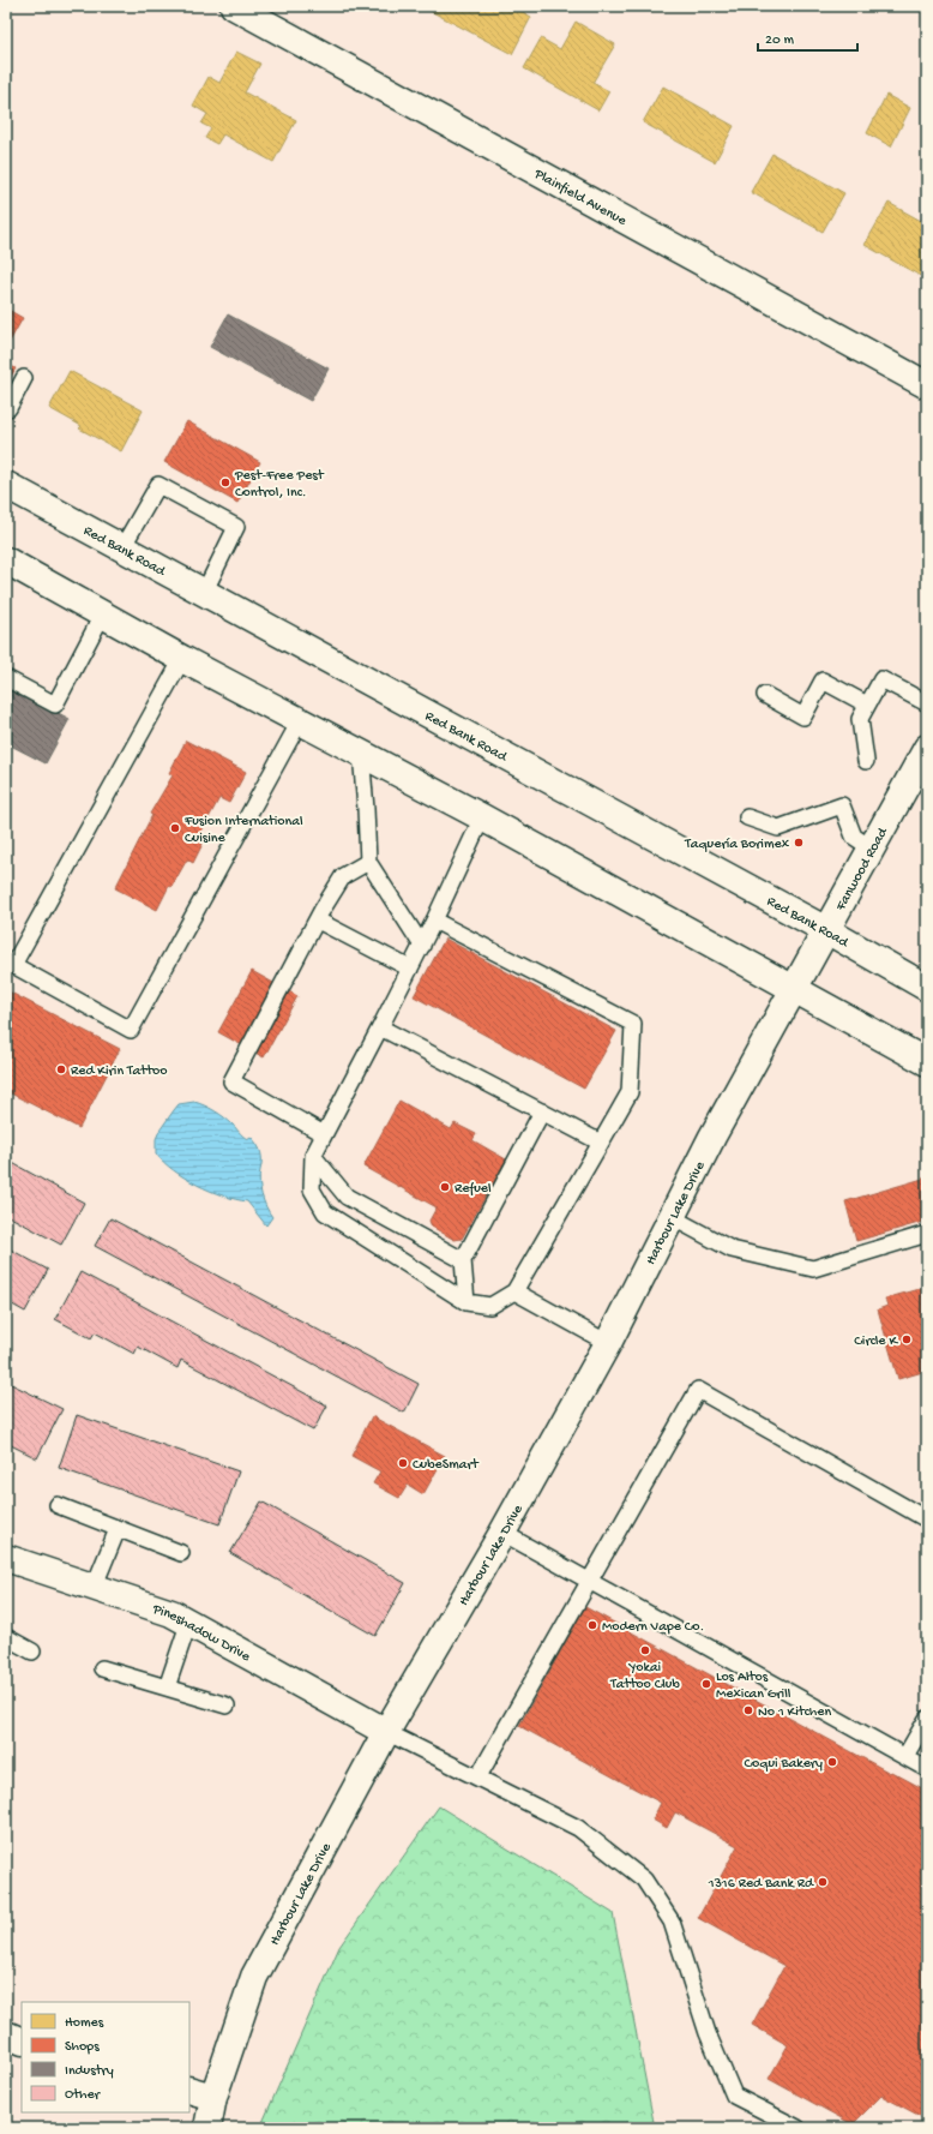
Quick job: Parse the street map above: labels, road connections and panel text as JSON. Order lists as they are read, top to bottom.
{
  "streets": {
    "street": [
      "Plainfield Avenue",
      "Red Bank Road",
      "Fanwood Road",
      "Harbour Lake Drive",
      "Pineshadow Drive"
    ]
  },
  "crossings": [
    ["Red Bank Road", "Fanwood Road"],
    ["Fanwood Road", "Harbour Lake Drive"],
    ["Harbour Lake Drive", "Pineshadow Drive"]
  ],
  "places": [
    "Pest-Free Pest Control, Inc.",
    "Fusion International Cuisine",
    "Taquería Borimex",
    "Red Kirin Tattoo",
    "Refuel",
    "Circle K",
    "CubeSmart",
    "Modern Vape Co.",
    "Yokai Tattoo Club",
    "Los Altos Mexican Grill",
    "No 1 Kitchen",
    "Coqui Bakery",
    "1316 Red Bank Rd"
  ],
  "legend": [
    "Homes",
    "Shops",
    "Industry",
    "Other"
  ],
  "scale_bar": "20 m"
}
